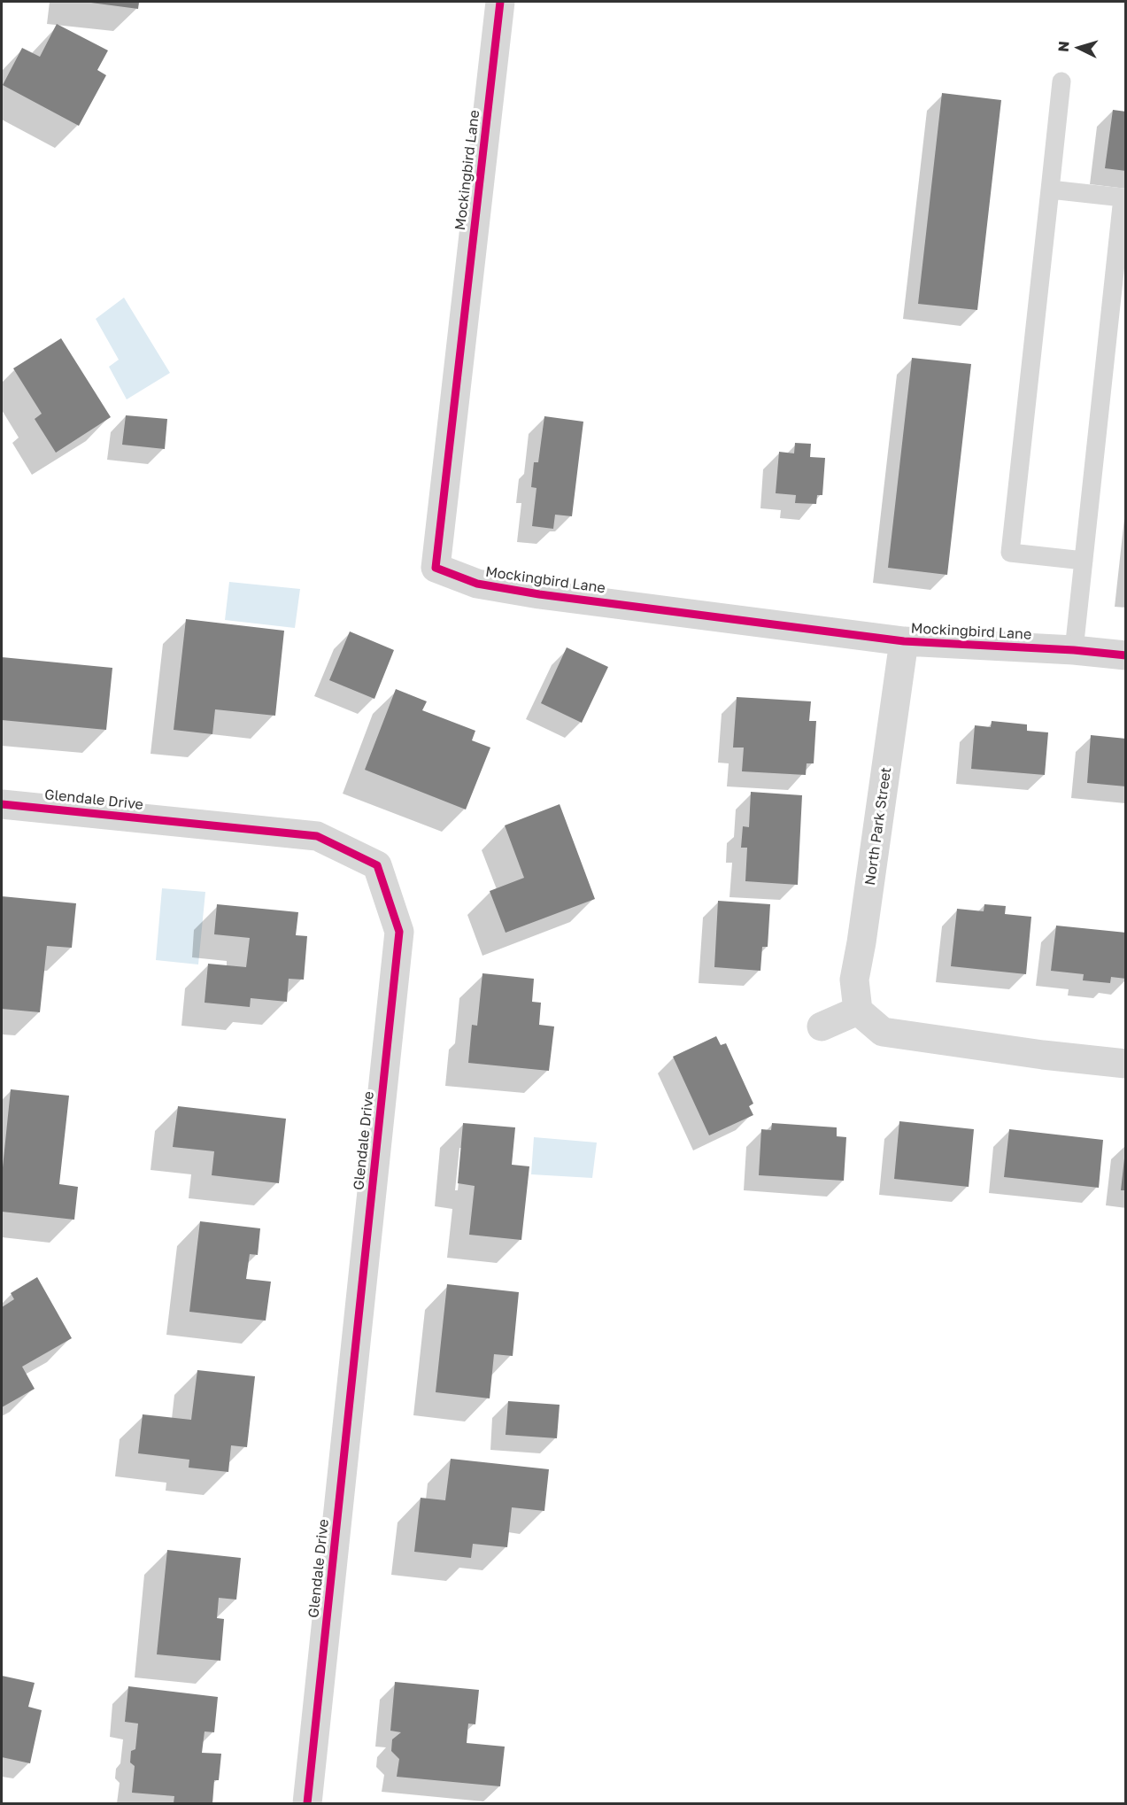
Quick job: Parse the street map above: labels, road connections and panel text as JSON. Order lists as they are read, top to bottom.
{
  "streets": {
    "street": ["Mockingbird Lane", "Glendale Drive", "North Park Street"]
  },
  "crossings": [
    ["Mockingbird Lane", "North Park Street"]
  ],
  "north": "left"
}
